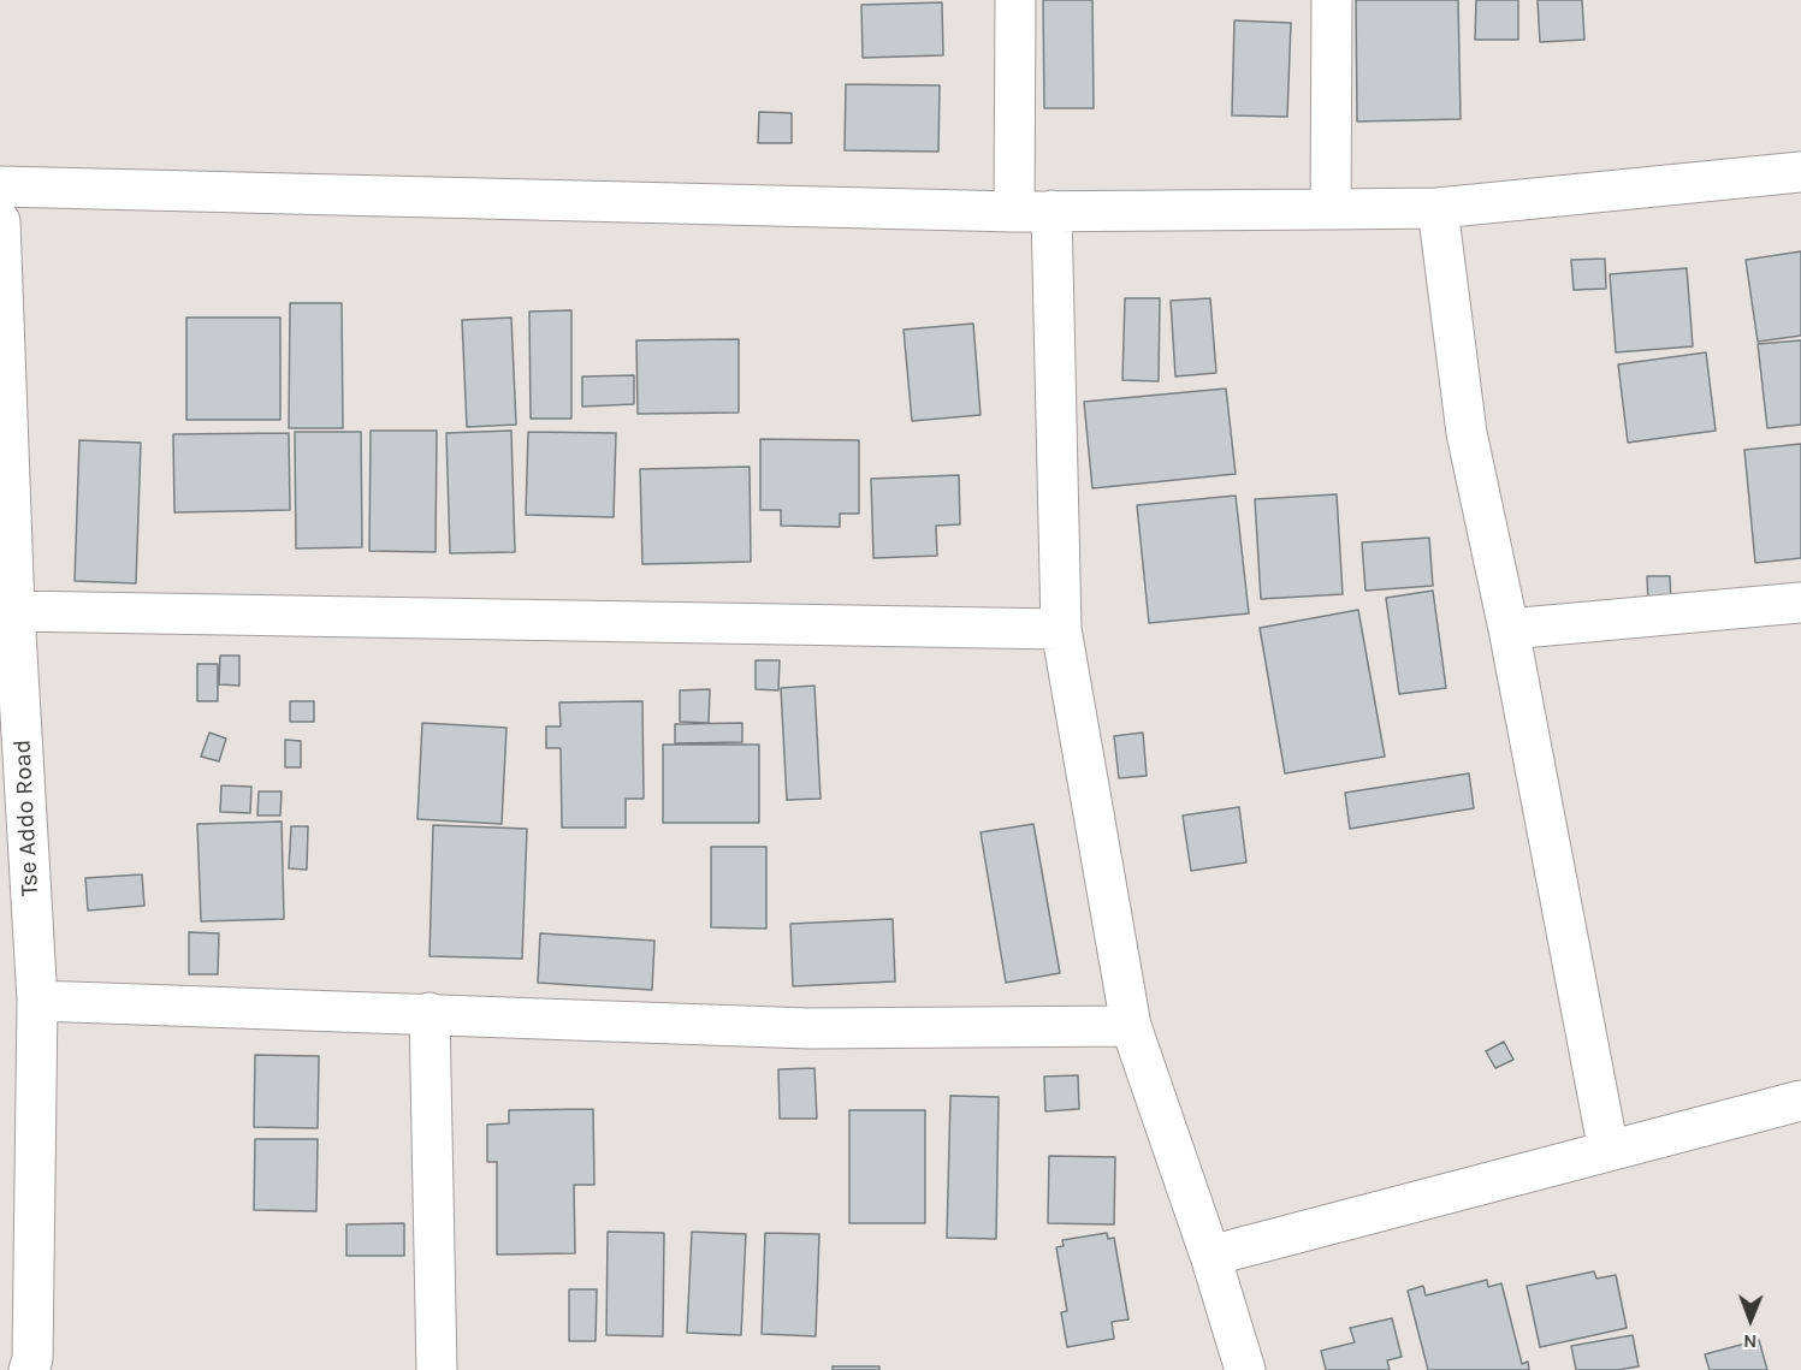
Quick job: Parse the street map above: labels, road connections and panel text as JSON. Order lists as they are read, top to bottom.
{
  "streets": {
    "street": ["Tse Addo Road"]
  },
  "north": "bottom"
}
